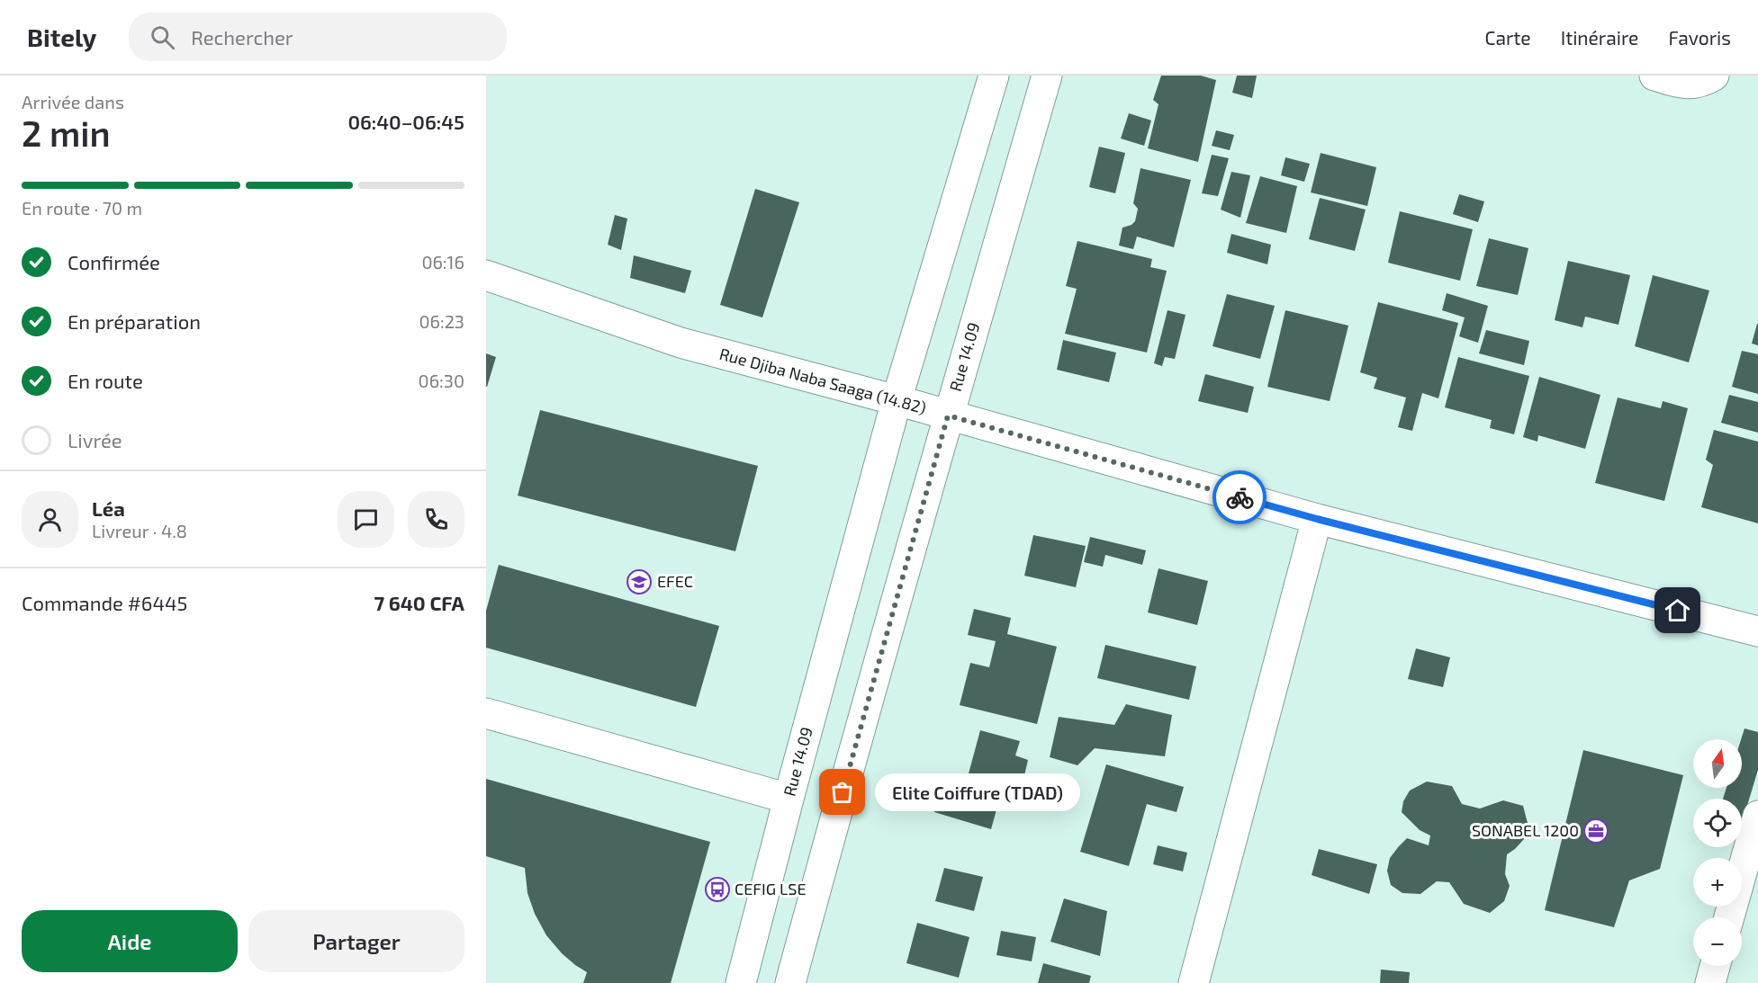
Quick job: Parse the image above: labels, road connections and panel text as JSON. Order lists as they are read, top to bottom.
{
  "streets": {
    "street": ["Rue 14.09", "Rue Djiba Naba Saaga (14.82)"]
  },
  "crossings": [
    ["Rue 14.09", "Rue Djiba Naba Saaga (14.82)"]
  ],
  "places": {
    "school or university": ["EFEC"],
    "other": ["Elite Coiffure (TDAD)"],
    "office": ["SONABEL 1200"],
    "bus stop": ["CEFIG LSE"]
  },
  "north": "top",
  "page": {
    "header": "Bitely",
    "search": "Rechercher",
    "nav": ["Carte", "Itinéraire", "Favoris"],
    "heading": ["2 min", "Arrivée dans", "06:40–06:45"],
    "panel": [
      "Léa",
      "Livreur · 4.8",
      "Commande #6445",
      "7 640 CFA"
    ],
    "bar": "En route · 70 m",
    "list": [
      ["Confirmée", "06:16"],
      ["En préparation", "06:23"],
      ["En route", "06:30"],
      "Livrée"
    ],
    "map_buttons": ["+", "−"],
    "bubble": "Elite Coiffure (TDAD)",
    "buttons": ["Aide", "Partager"]
  }
}
